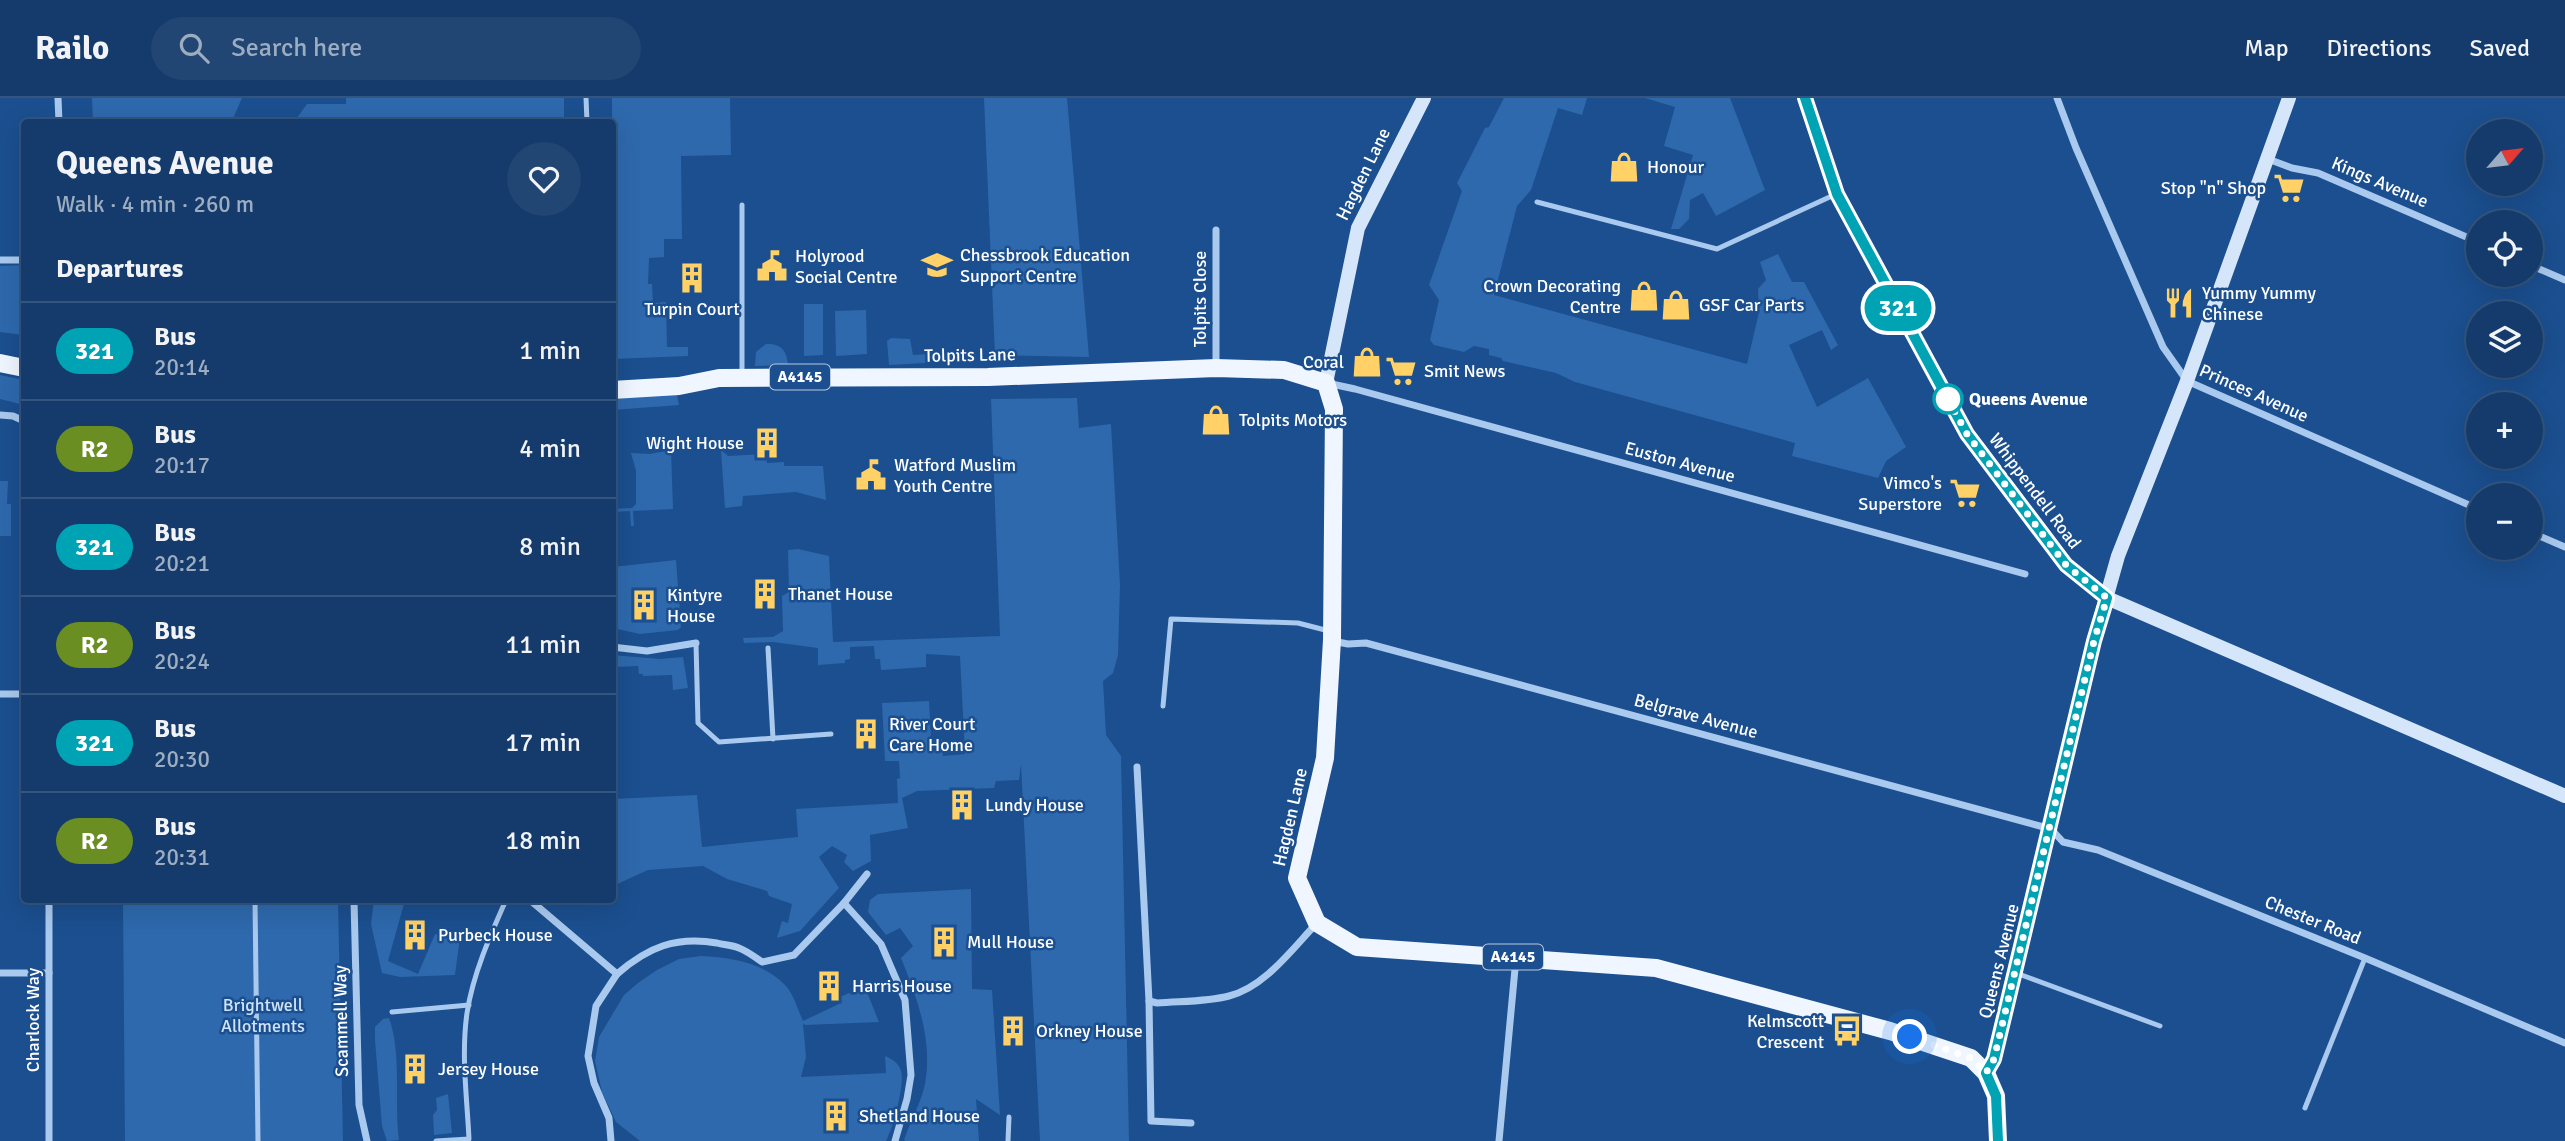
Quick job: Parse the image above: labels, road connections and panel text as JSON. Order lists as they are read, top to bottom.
{
  "streets": {
    "main road": ["Hagden Lane", "Tolpits Lane", "A4145"],
    "street": [
      "Kings Avenue",
      "Tolpits Close",
      "Princes Avenue",
      "Euston Avenue",
      "Whippendell Road",
      "Belgrave Avenue",
      "Chester Road",
      "Queens Avenue",
      "Charlock Way",
      "Scammell Way"
    ]
  },
  "crossings": [
    ["Hagden Lane", "Tolpits Lane"],
    ["Hagden Lane", "A4145"],
    ["Hagden Lane", "Euston Avenue"],
    ["Hagden Lane", "Belgrave Avenue"],
    ["Kings Avenue", "Queens Avenue"],
    ["Tolpits Close", "Tolpits Lane"],
    ["Tolpits Lane", "Euston Avenue"],
    ["A4145", "Queens Avenue"],
    ["Princes Avenue", "Queens Avenue"],
    ["Whippendell Road", "Queens Avenue"],
    ["Belgrave Avenue", "Chester Road"],
    ["Belgrave Avenue", "Queens Avenue"],
    ["Chester Road", "Queens Avenue"]
  ],
  "parks": ["Brightwell Allotments"],
  "places": {
    "shop": [
      "Honour",
      "Crown Decorating Centre",
      "GSF Car Parts",
      "Coral",
      "Tolpits Motors"
    ],
    "supermarket": ["Stop \"n\" Shop", "Smit News", "Vimco's Superstore"],
    "school or university": ["Chessbrook Education Support Centre"],
    "public building": ["Holyrood Social Centre", "Watford Muslim Youth Centre"],
    "building": [
      "Turpin Court",
      "Wight House",
      "Thanet House",
      "Kintyre House",
      "River Court Care Home",
      "Lundy House",
      "Purbeck House",
      "Mull House",
      "Harris House",
      "Orkney House",
      "Jersey House",
      "Shetland House"
    ],
    "restaurant": ["Yummy Yummy Chinese"],
    "other": ["Queens Avenue"],
    "bus stop": ["Kelmscott Crescent"]
  },
  "lines": ["bus line 321"],
  "north": "top right",
  "page": {
    "header": "Railo",
    "search": "Search here",
    "nav": ["Map", "Directions", "Saved"],
    "on_map": "321",
    "map_buttons": ["+", "−"],
    "heading": [
      ["Queens Avenue", "Walk · 4 min · 260 m"],
      "Departures"
    ],
    "list": [
      {
        "mark": "321",
        "name": "Bus",
        "note": "20:14",
        "value": "1 min"
      },
      {
        "mark": "R2",
        "name": "Bus",
        "note": "20:17",
        "value": "4 min"
      },
      {
        "mark": "321",
        "name": "Bus",
        "note": "20:21",
        "value": "8 min"
      },
      {
        "mark": "R2",
        "name": "Bus",
        "note": "20:24",
        "value": "11 min"
      },
      {
        "mark": "321",
        "name": "Bus",
        "note": "20:30",
        "value": "17 min"
      },
      {
        "mark": "R2",
        "name": "Bus",
        "note": "20:31",
        "value": "18 min"
      }
    ]
  }
}
